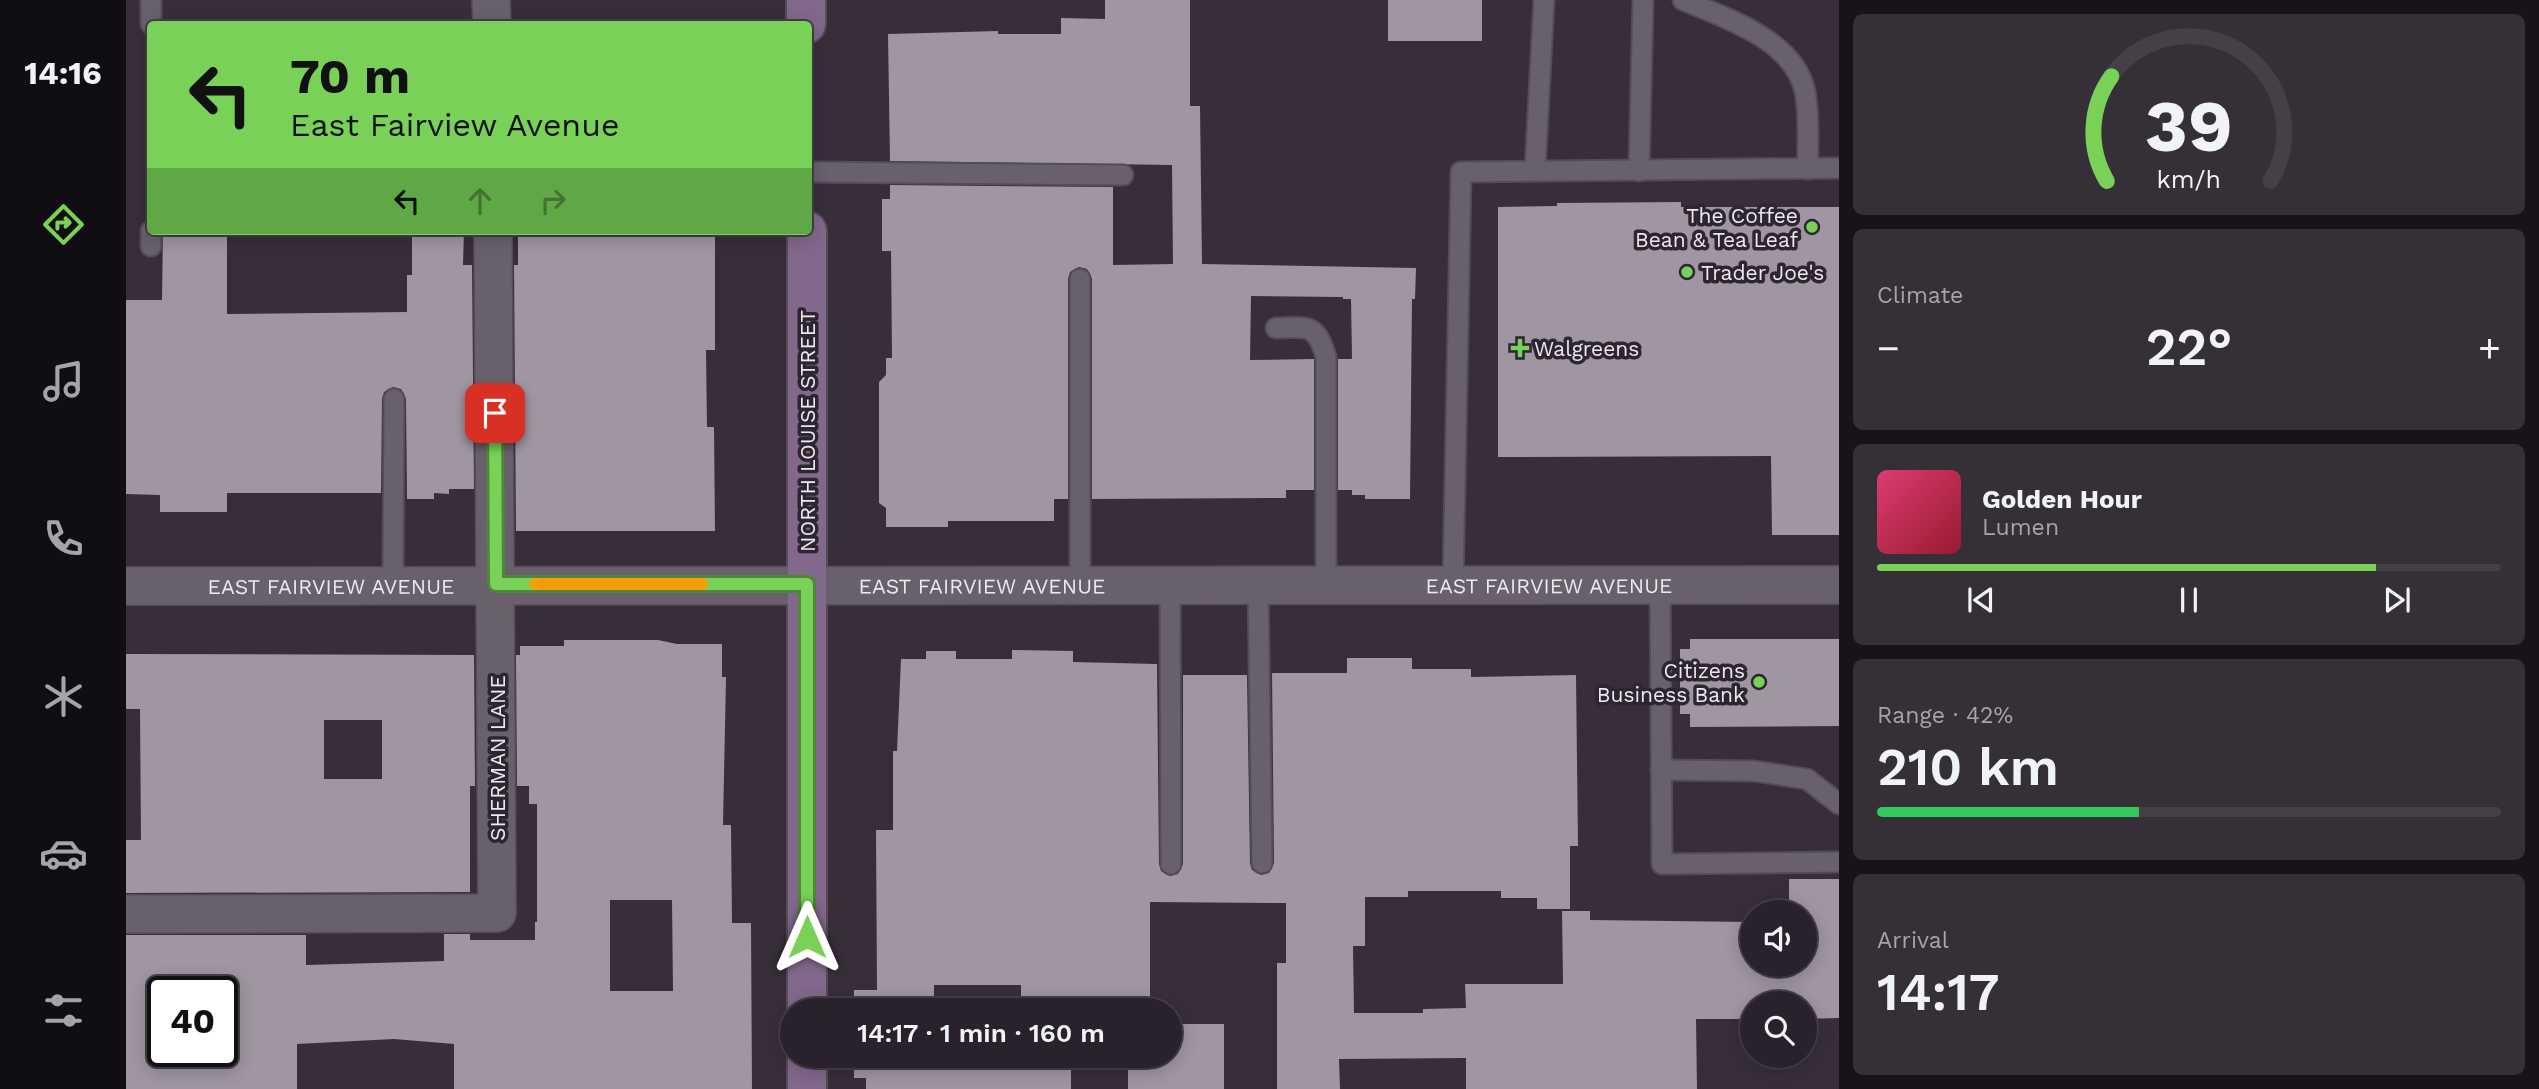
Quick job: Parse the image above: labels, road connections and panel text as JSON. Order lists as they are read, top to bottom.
{
  "streets": {
    "street": ["NORTH LOUISE STREET", "EAST FAIRVIEW AVENUE", "SHERMAN LANE"]
  },
  "crossings": [
    ["NORTH LOUISE STREET", "EAST FAIRVIEW AVENUE"],
    ["EAST FAIRVIEW AVENUE", "SHERMAN LANE"]
  ],
  "places": {
    "other": ["The Coffee Bean & Tea Leaf", "Trader Joe's", "Citizens Business Bank"],
    "health": ["Walgreens"]
  },
  "page": {
    "tabs": "14:16",
    "turn": ["70 m", "East Fairview Avenue"],
    "tile": [
      "Climate",
      ["Range · 42%", "210 km"],
      ["Arrival", "14:17"]
    ],
    "heat": ["−", "22°", "+"],
    "song": ["Golden Hour", "Lumen"],
    "limit": "40",
    "trip": "14:17 · 1 min · 160 m",
    "gauge": ["39", "km/h"]
  }
}
